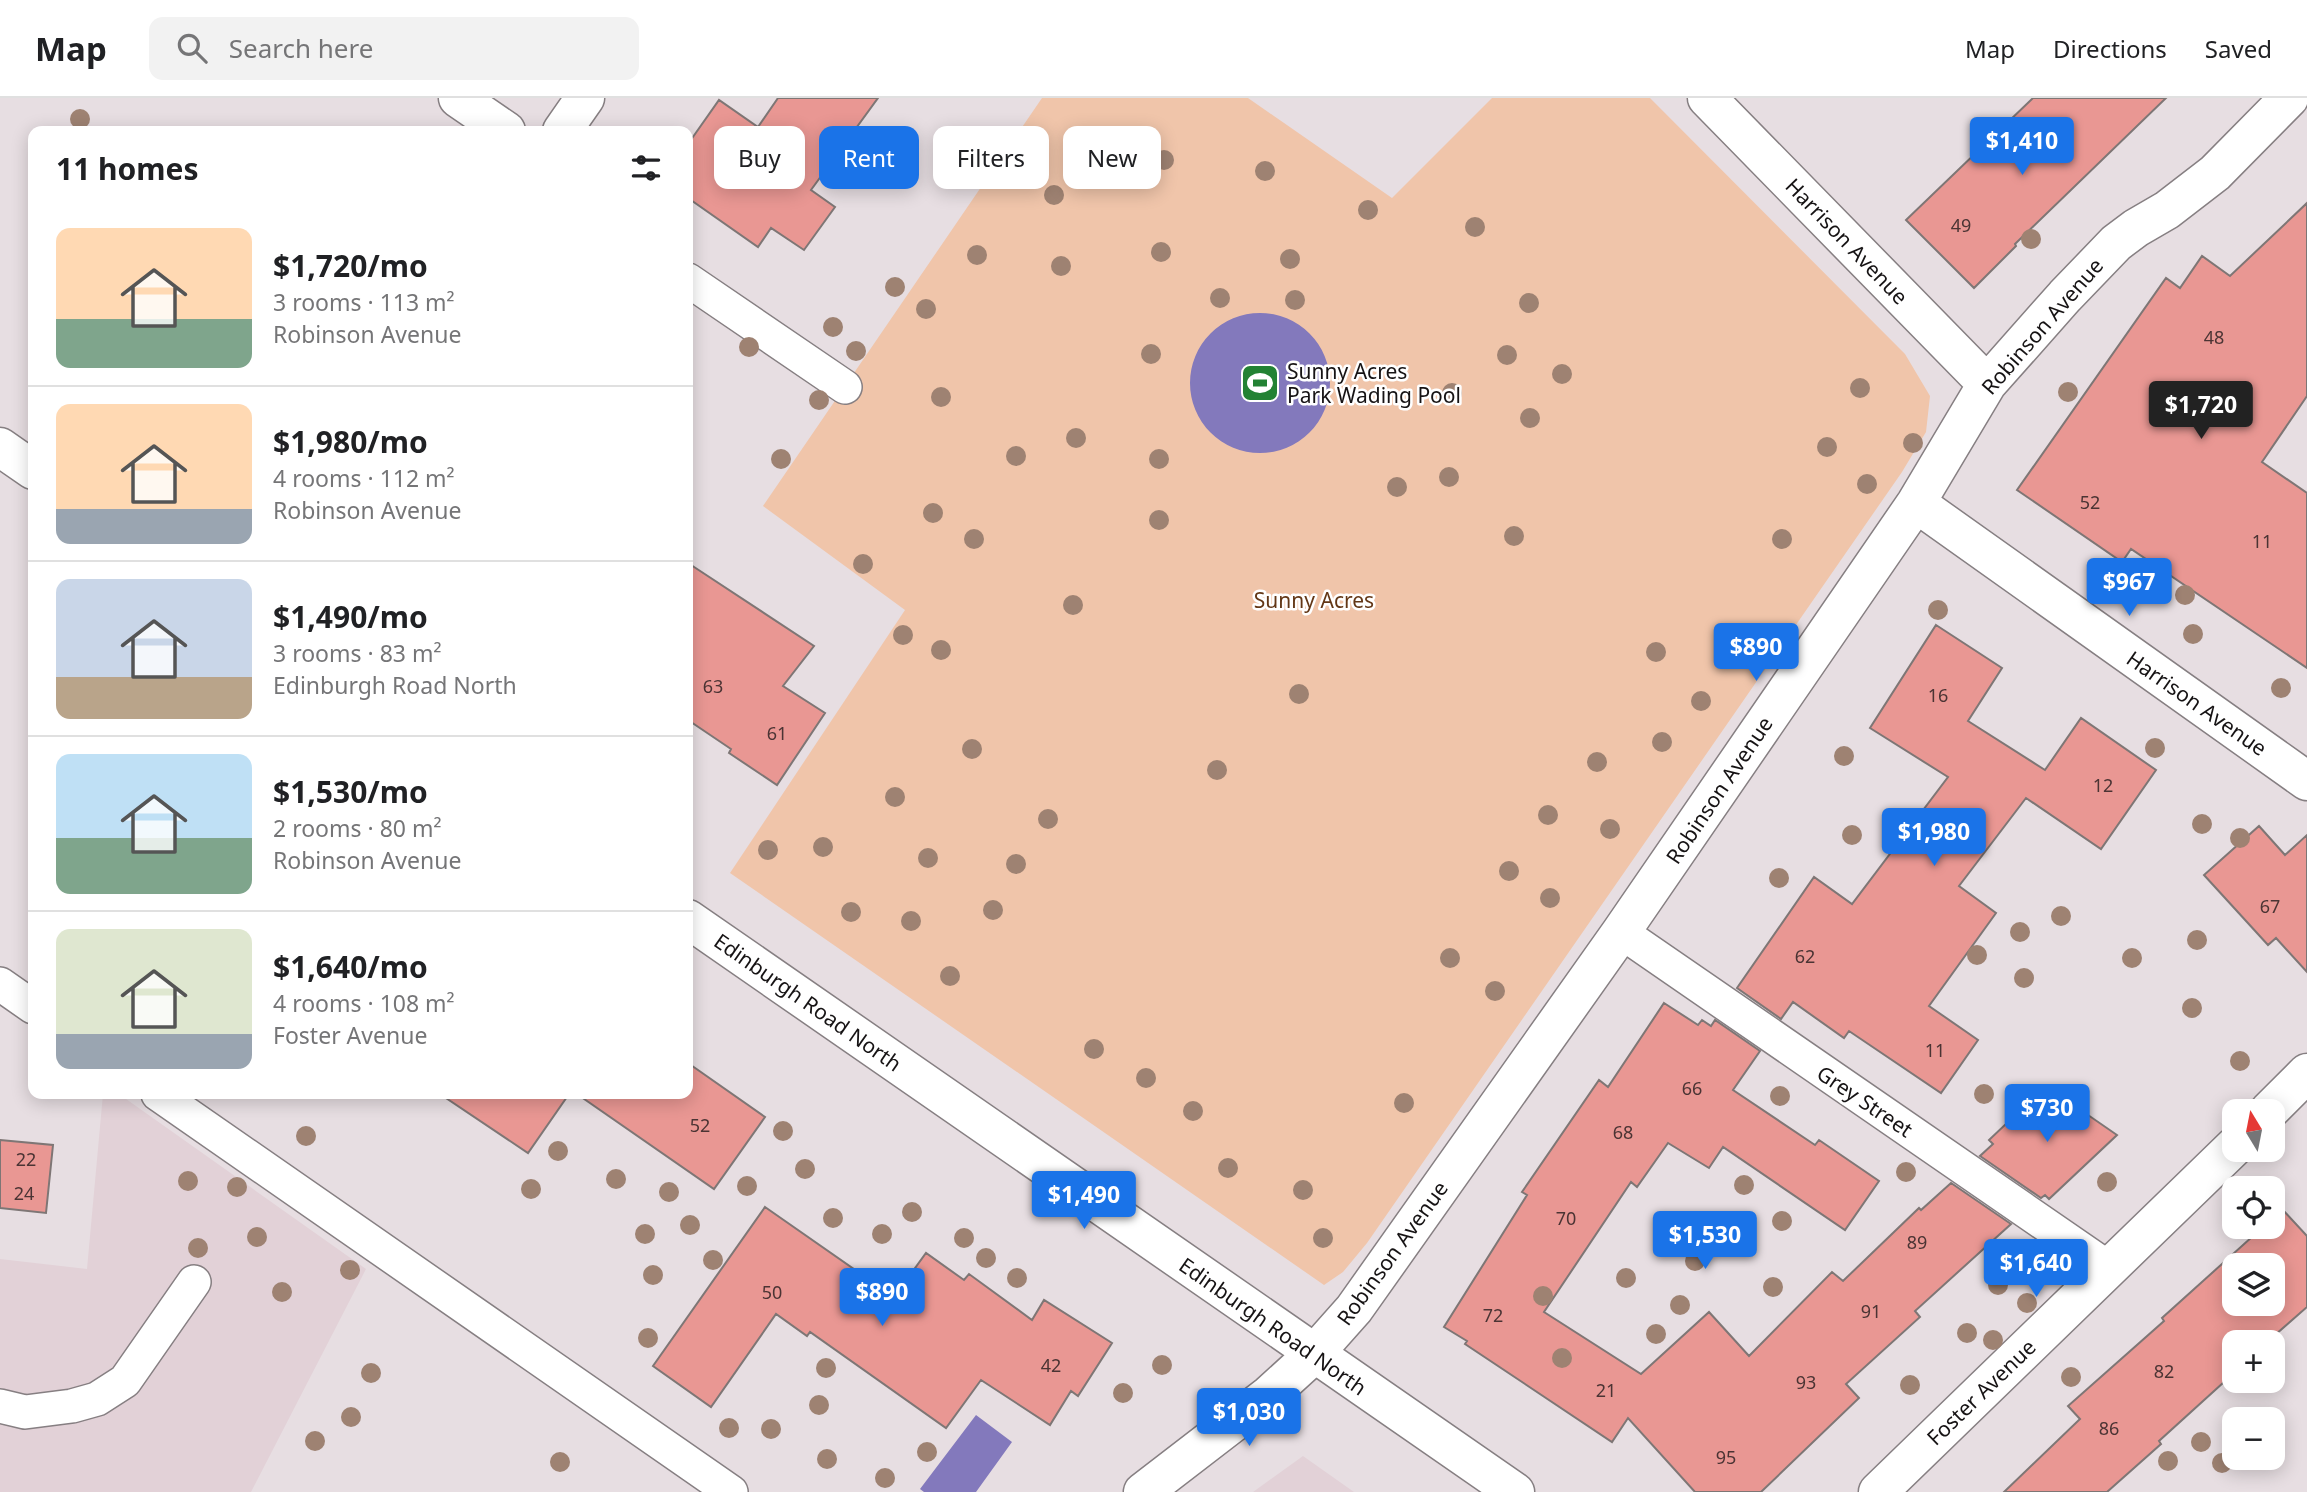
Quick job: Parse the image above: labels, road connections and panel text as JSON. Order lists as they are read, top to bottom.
{
  "streets": {
    "street": [
      "Harrison Avenue",
      "Robinson Avenue",
      "Edinburgh Road North",
      "Foster Avenue"
    ],
    "lane": ["Grey Street"]
  },
  "crossings": [
    ["Harrison Avenue", "Robinson Avenue"],
    ["Robinson Avenue", "Edinburgh Road North"],
    ["Robinson Avenue", "Grey Street"],
    ["Grey Street", "Foster Avenue"]
  ],
  "parks": ["Sunny Acres"],
  "places": {
    "sports": ["Sunny Acres Park Wading Pool"]
  },
  "house_numbers": [
    "49",
    "48",
    "52",
    "11",
    "63",
    "16",
    "61",
    "12",
    "67",
    "62",
    "11",
    "66",
    "52",
    "68",
    "22",
    "24",
    "70",
    "89",
    "50",
    "91",
    "72",
    "42",
    "82",
    "93",
    "21",
    "86",
    "95"
  ],
  "north": "top",
  "page": {
    "header": "Map",
    "search": "Search here",
    "nav": ["Map", "Directions", "Saved"],
    "price": [
      "$1,410",
      "$1,720",
      "$967",
      "$890",
      "$1,980",
      "$730",
      "$1,490",
      "$1,530",
      "$1,640",
      "$890",
      "$1,030"
    ],
    "chip": [
      "Buy",
      "Rent",
      "Filters",
      "New"
    ],
    "heading": "11 homes",
    "list": [
      {
        "name": "$1,720/mo",
        "note": "3 rooms · 113 m² · Robinson Avenue"
      },
      {
        "name": "$1,980/mo",
        "note": "4 rooms · 112 m² · Robinson Avenue"
      },
      {
        "name": "$1,490/mo",
        "note": "3 rooms · 83 m² · Edinburgh Road North"
      },
      {
        "name": "$1,530/mo",
        "note": "2 rooms · 80 m² · Robinson Avenue"
      },
      {
        "name": "$1,640/mo",
        "note": "4 rooms · 108 m² · Foster Avenue"
      }
    ],
    "map_buttons": ["+", "−"]
  }
}
